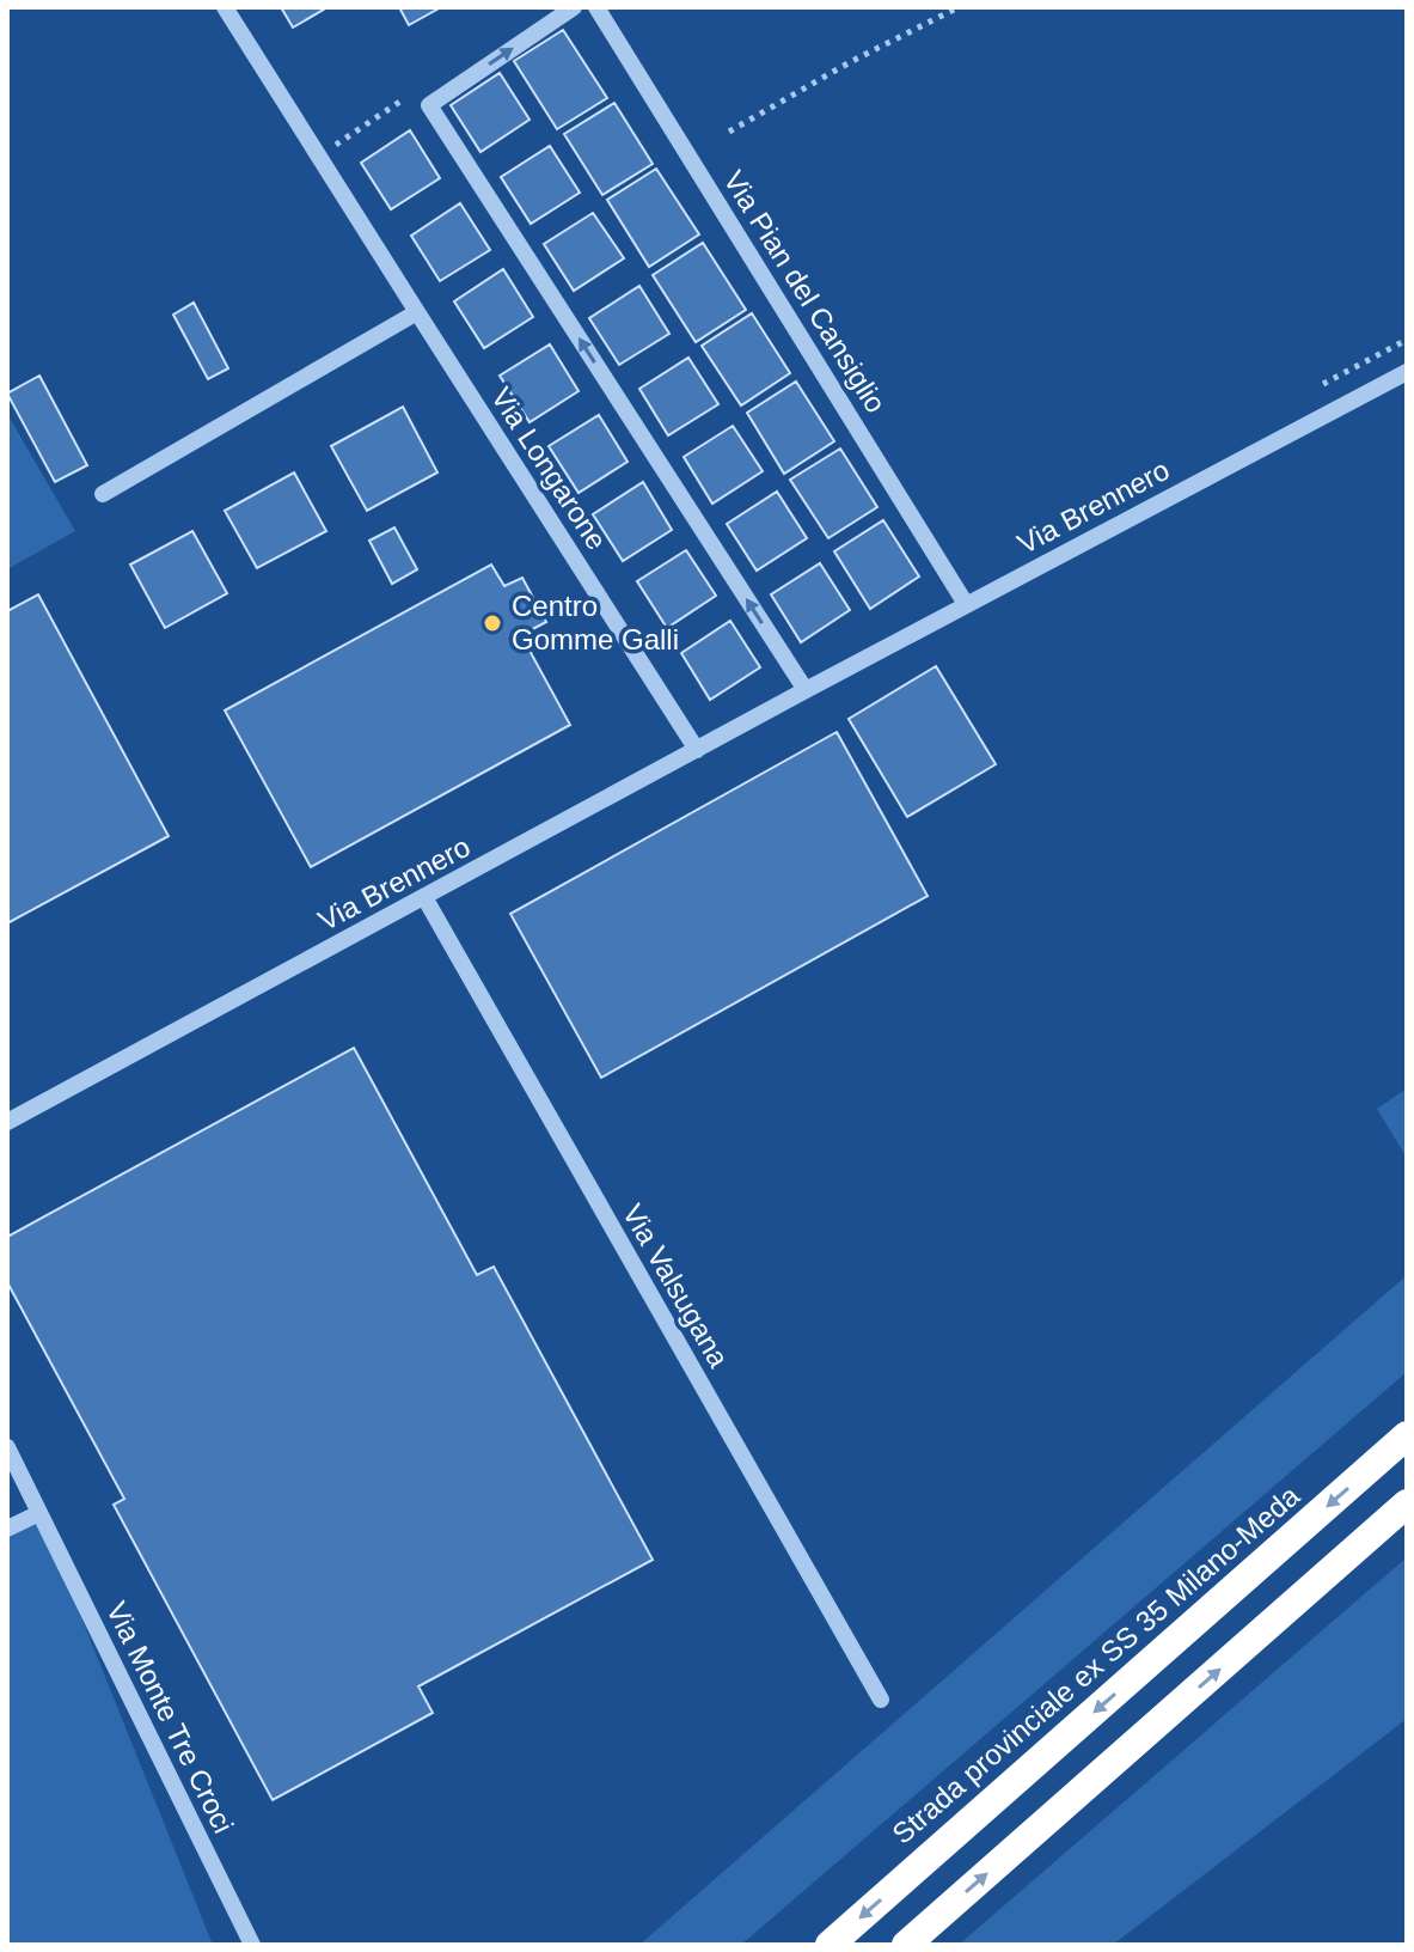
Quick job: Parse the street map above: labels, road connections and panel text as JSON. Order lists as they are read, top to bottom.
{
  "streets": {
    "highway": ["Strada provinciale ex SS 35 Milano-Meda"],
    "street": [
      "Via Pian del Cansiglio",
      "Via Longarone",
      "Via Brennero",
      "Via Valsugana",
      "Via Monte Tre Croci"
    ]
  },
  "crossings": [
    ["Via Pian del Cansiglio", "Via Brennero"],
    ["Via Longarone", "Via Brennero"],
    ["Via Brennero", "Via Valsugana"]
  ],
  "places": ["Centro Gomme Galli"]
}
